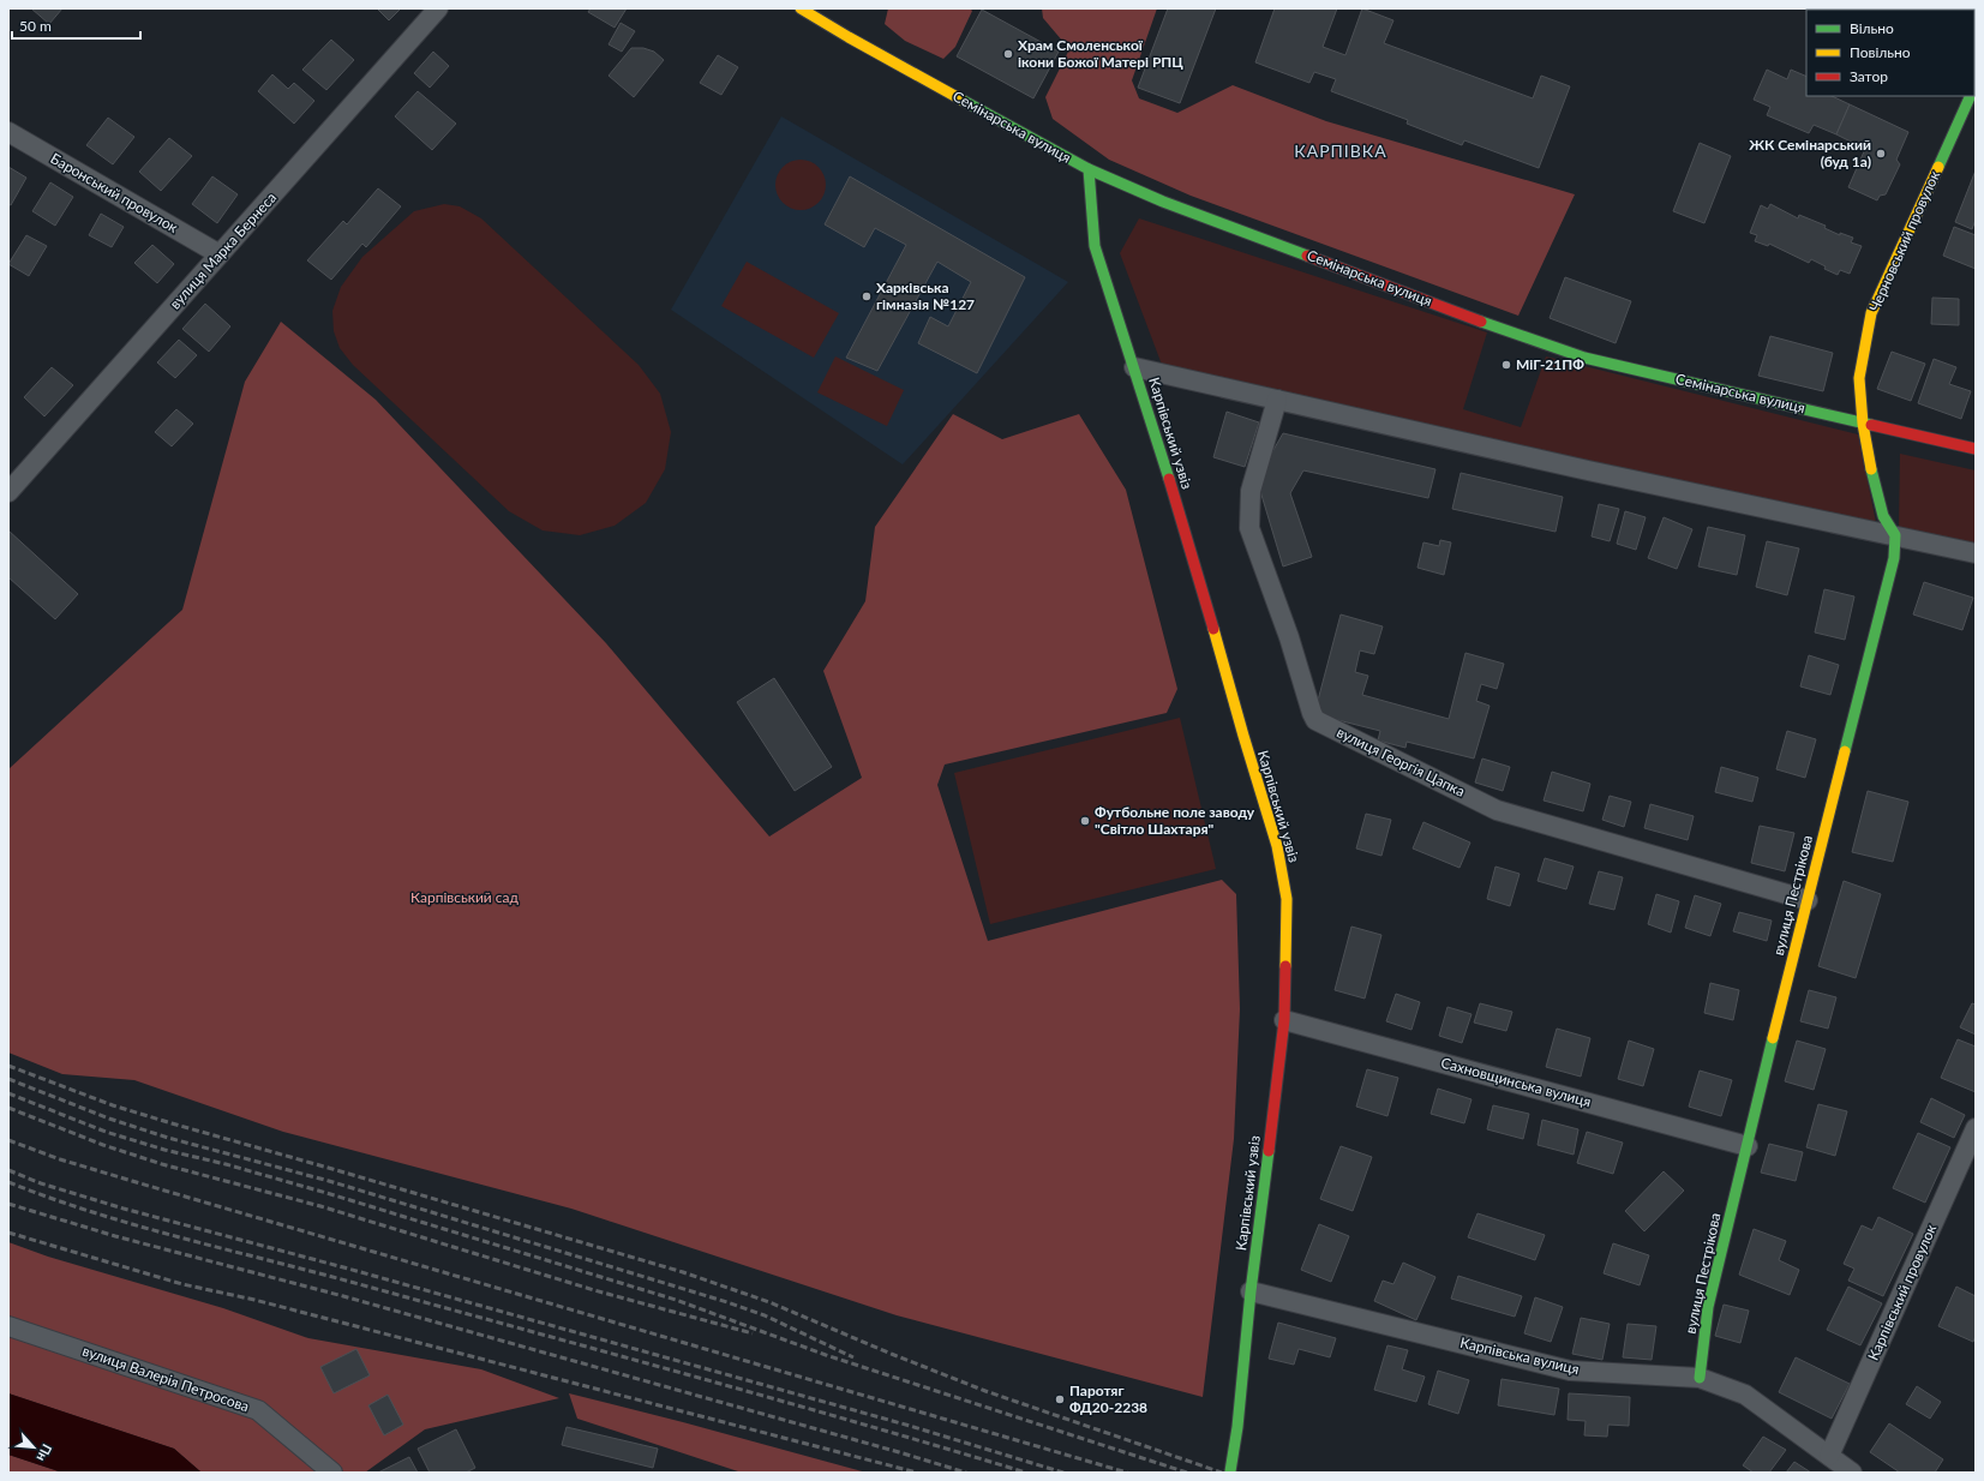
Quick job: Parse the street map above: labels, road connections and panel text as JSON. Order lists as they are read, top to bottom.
{
  "streets": {
    "main road": [
      "Семінарська вулиця",
      "Черновський провулок",
      "Карпівський узвіз",
      "вулиця Пестрікова"
    ],
    "street": [
      "Баронський провулок",
      "вулиця Марка Бернеса",
      "вулиця Георгія Цапка",
      "Сахновщинська вулиця",
      "Карпівський провулок",
      "Карпівська вулиця",
      "вулиця Валерія Петросова"
    ]
  },
  "crossings": [
    ["Семінарська вулиця", "Черновський провулок"],
    ["Семінарська вулиця", "Карпівський узвіз"],
    ["Баронський провулок", "вулиця Марка Бернеса"],
    ["Карпівський узвіз", "Сахновщинська вулиця"],
    ["Карпівський узвіз", "Карпівська вулиця"],
    ["вулиця Георгія Цапка", "вулиця Пестрікова"],
    ["вулиця Пестрікова", "Сахновщинська вулиця"],
    ["вулиця Пестрікова", "Карпівська вулиця"],
    ["Карпівський провулок", "Карпівська вулиця"]
  ],
  "districts": ["КАРПІВКА"],
  "parks": ["Карпівський сад"],
  "places": [
    "Храм Смоленської ікони Божої Матері РПЦ",
    "ЖК Семінарський (буд 1а)",
    "Харківська гімназія №127",
    "МіГ-21ПФ",
    "Футбольне поле заводу \"Світло Шахтаря\"",
    "Паротяг ФД20-2238"
  ],
  "legend": ["Вільно", "Повільно", "Затор"],
  "scale_bar": "50 m",
  "north": "bottom right"
}
